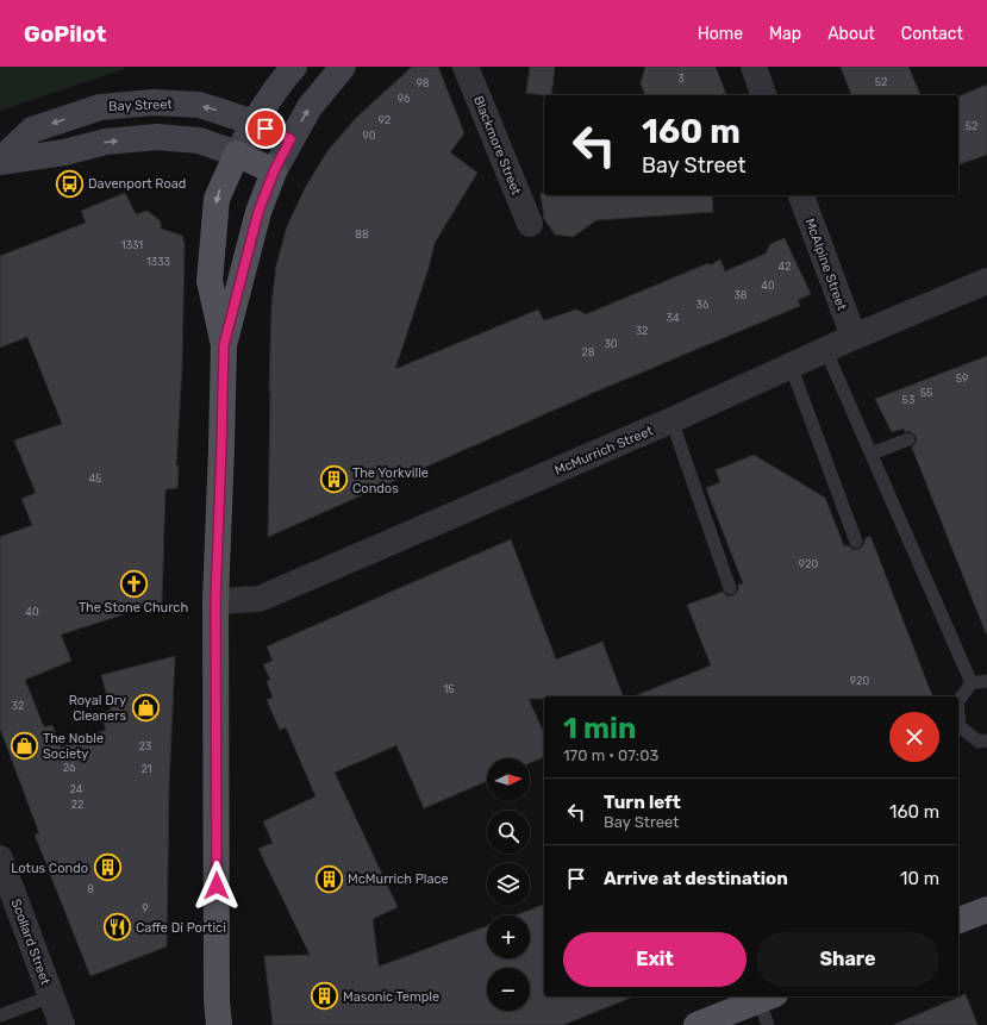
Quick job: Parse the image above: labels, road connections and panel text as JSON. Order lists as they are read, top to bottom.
{
  "streets": {
    "main road": ["Bay Street"],
    "street": [
      "Blackmore Street",
      "McAlpine Street",
      "McMurrich Street",
      "Scollard Street"
    ]
  },
  "crossings": [
    ["McAlpine Street", "McMurrich Street"]
  ],
  "places": {
    "bus stop": ["Davenport Road"],
    "building": [
      "The Yorkville Condos",
      "Lotus Condo",
      "McMurrich Place",
      "Masonic Temple"
    ],
    "church": ["The Stone Church"],
    "shop": ["Royal Dry Cleaners", "The Noble Society"],
    "restaurant": ["Caffe Di Portici"]
  },
  "house_numbers": [
    "3",
    "52",
    "98",
    "96",
    "92",
    "52",
    "90",
    "88",
    "1331",
    "1333",
    "42",
    "40",
    "38",
    "36",
    "34",
    "32",
    "30",
    "28",
    "59",
    "55",
    "53",
    "45",
    "920",
    "40",
    "920",
    "15",
    "32",
    "23",
    "26",
    "21",
    "24",
    "22",
    "8",
    "9"
  ],
  "north": "right",
  "page": {
    "header": "GoPilot",
    "nav": [
      "Home",
      "Map",
      "About",
      "Contact"
    ],
    "turn": ["160 m", "Bay Street"],
    "heading": ["1 min", "170 m · 07:03"],
    "map_buttons": ["+", "−"],
    "list": [
      {
        "name": "Turn left",
        "note": "Bay Street",
        "value": "160 m"
      },
      {
        "name": "Arrive at destination",
        "value": "10 m"
      }
    ],
    "buttons": ["Exit", "Share"]
  }
}
